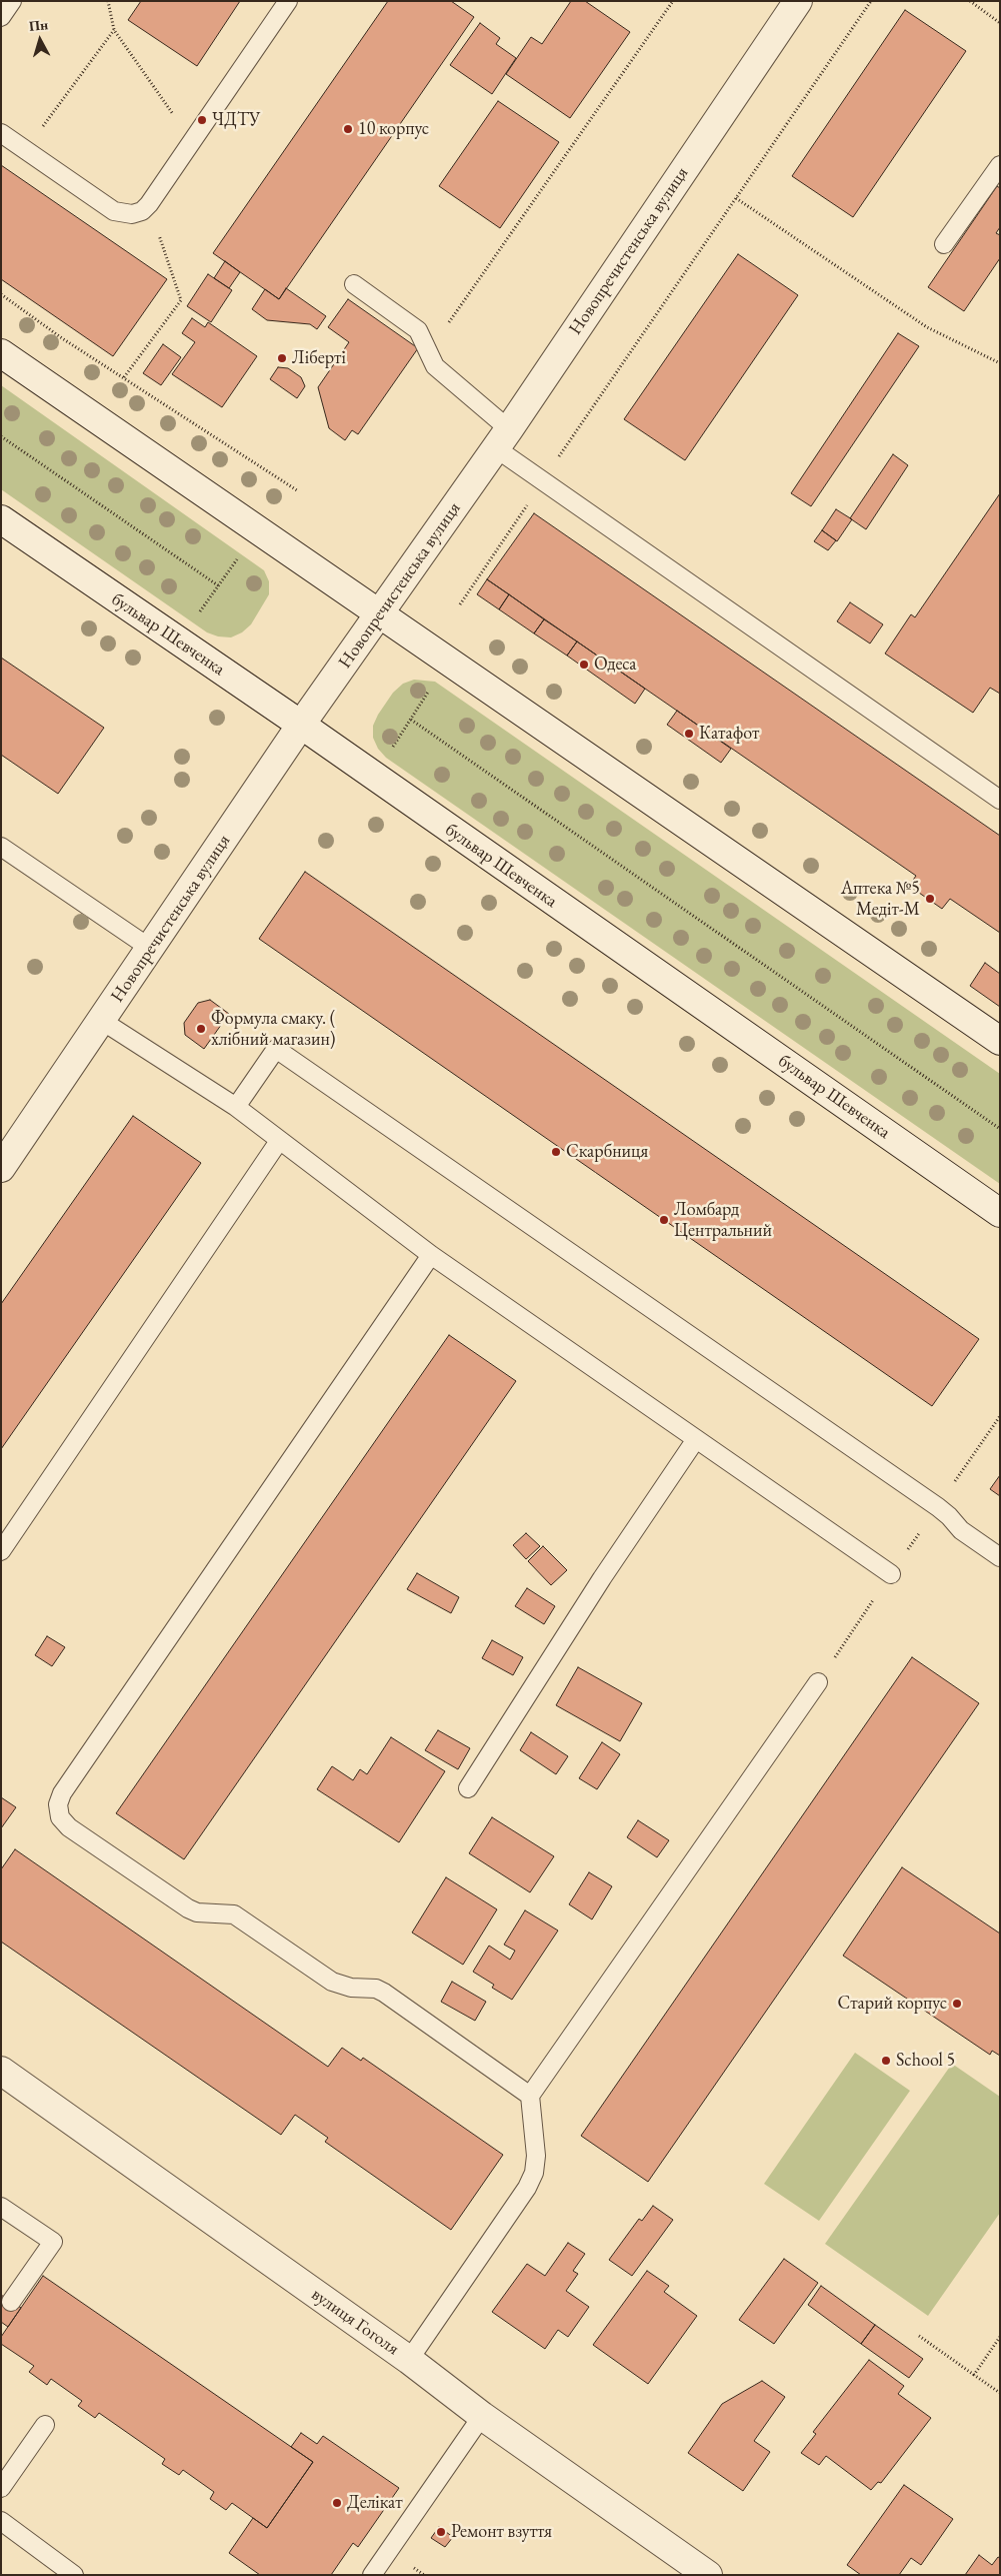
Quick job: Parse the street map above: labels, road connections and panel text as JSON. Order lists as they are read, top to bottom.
{
  "streets": {
    "main road": ["Новопречистенська вулиця", "бульвар Шевченка", "вулиця Гоголя"]
  },
  "crossings": [
    ["Новопречистенська вулиця", "бульвар Шевченка"]
  ],
  "places": [
    "ЧДТУ",
    "10 корпус",
    "Ліберті",
    "Одеса",
    "Катафот",
    "Аптека №5 Медіт-М",
    "Формула смаку. ( хлібний магазин)",
    "Скарбниця",
    "Ломбард Центральний",
    "Старий корпус",
    "School 5",
    "Делікат",
    "Ремонт взуття"
  ],
  "north": "top"
}
